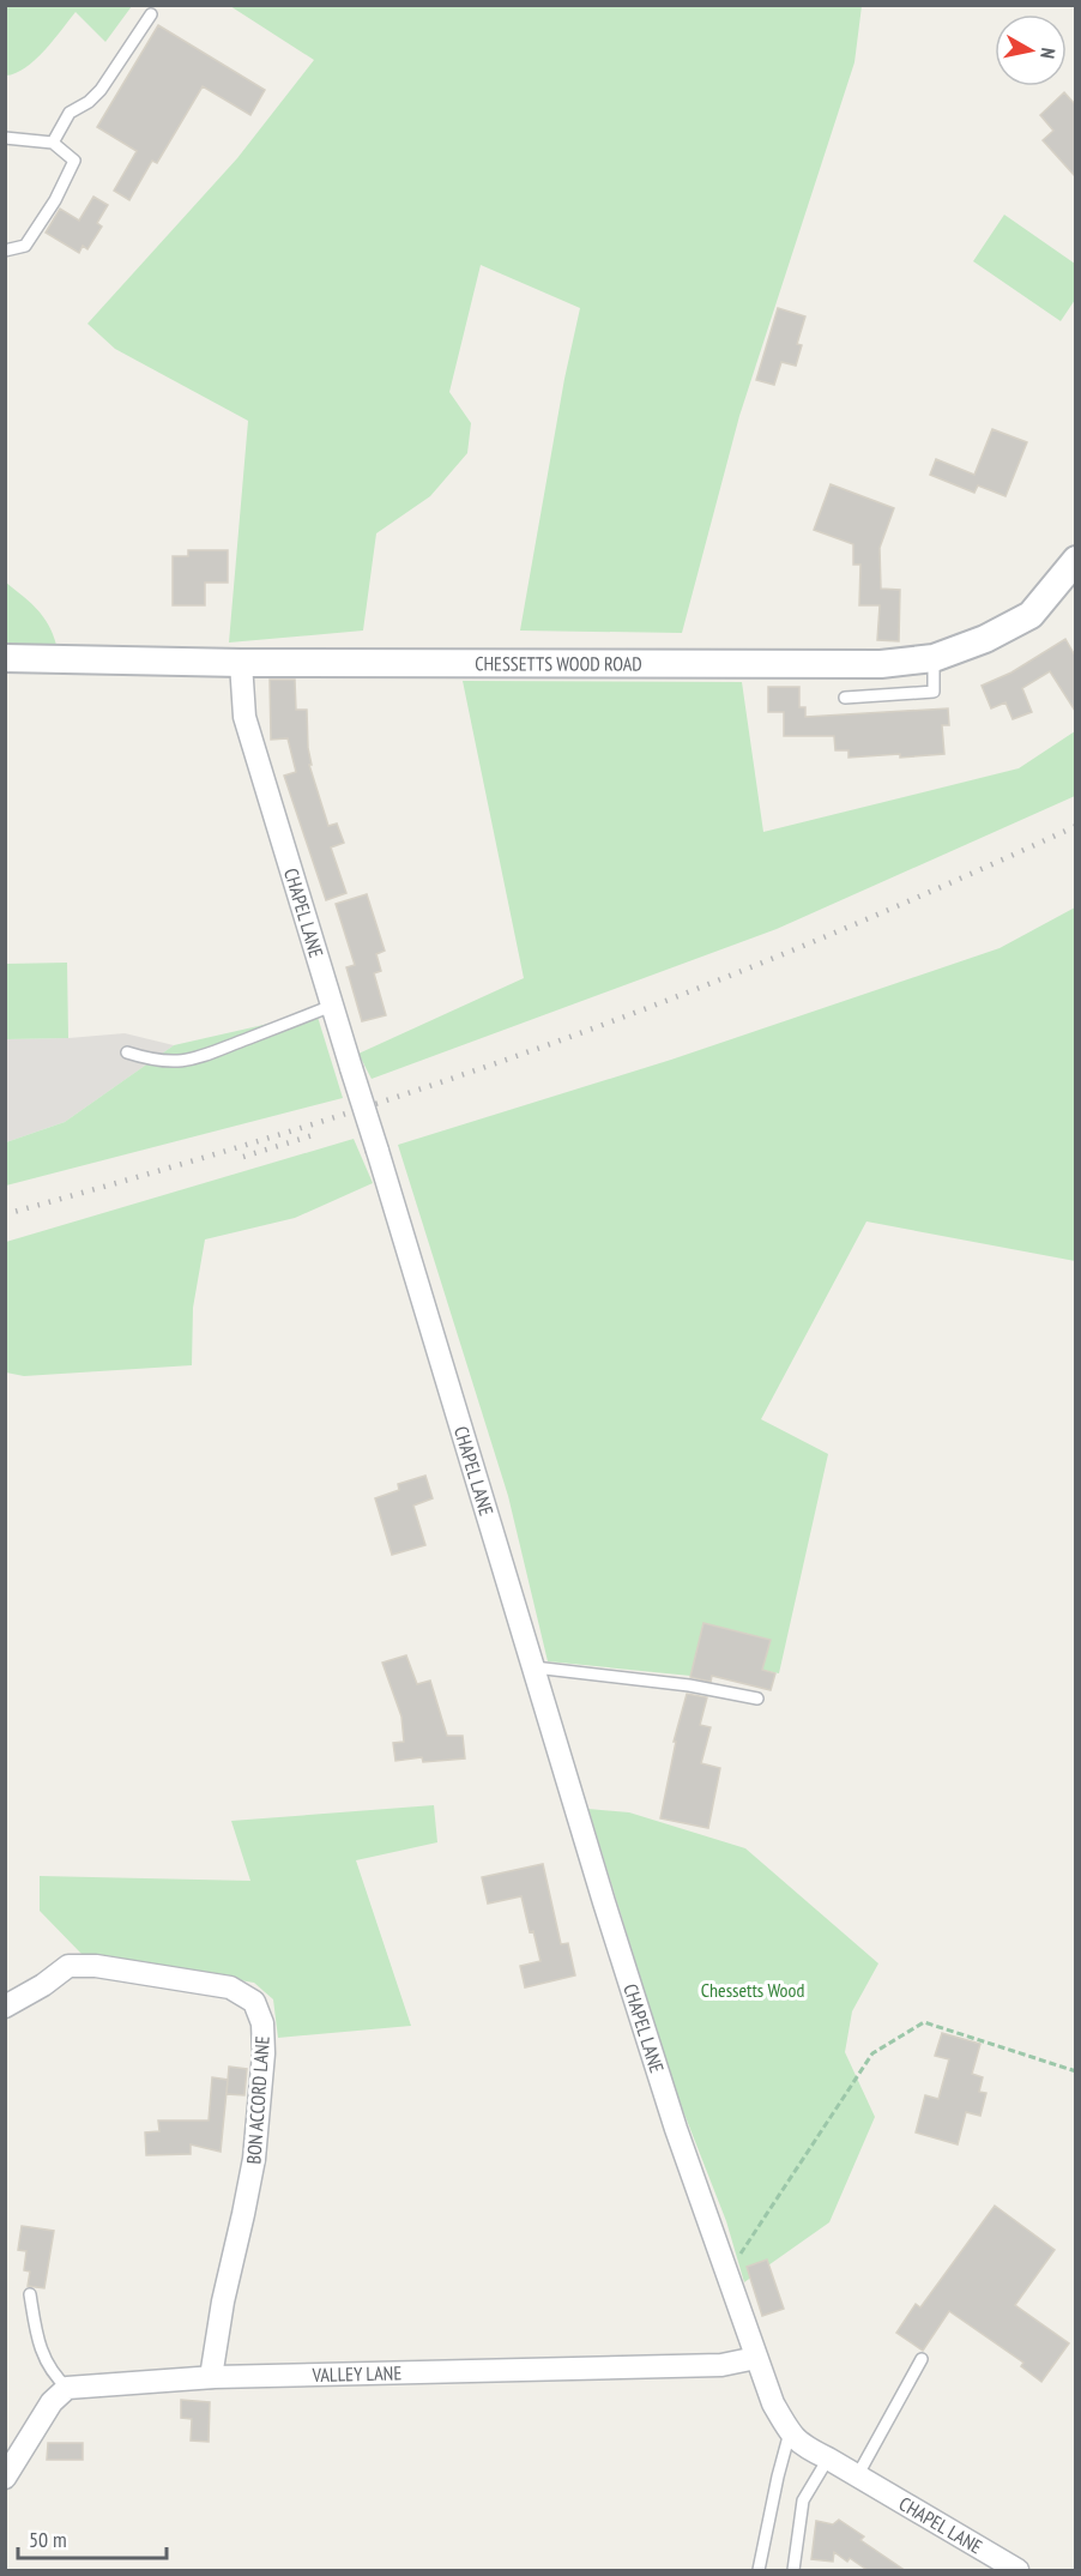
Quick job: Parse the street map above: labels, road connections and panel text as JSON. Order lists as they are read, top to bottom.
{
  "streets": {
    "street": [
      "CHESSETTS WOOD ROAD",
      "CHAPEL LANE",
      "BON ACCORD LANE",
      "VALLEY LANE"
    ]
  },
  "crossings": [
    ["CHESSETTS WOOD ROAD", "CHAPEL LANE"],
    ["CHAPEL LANE", "VALLEY LANE"],
    ["BON ACCORD LANE", "VALLEY LANE"]
  ],
  "parks": ["Chessetts Wood"],
  "scale_bar": "50 m",
  "north": "right"
}
